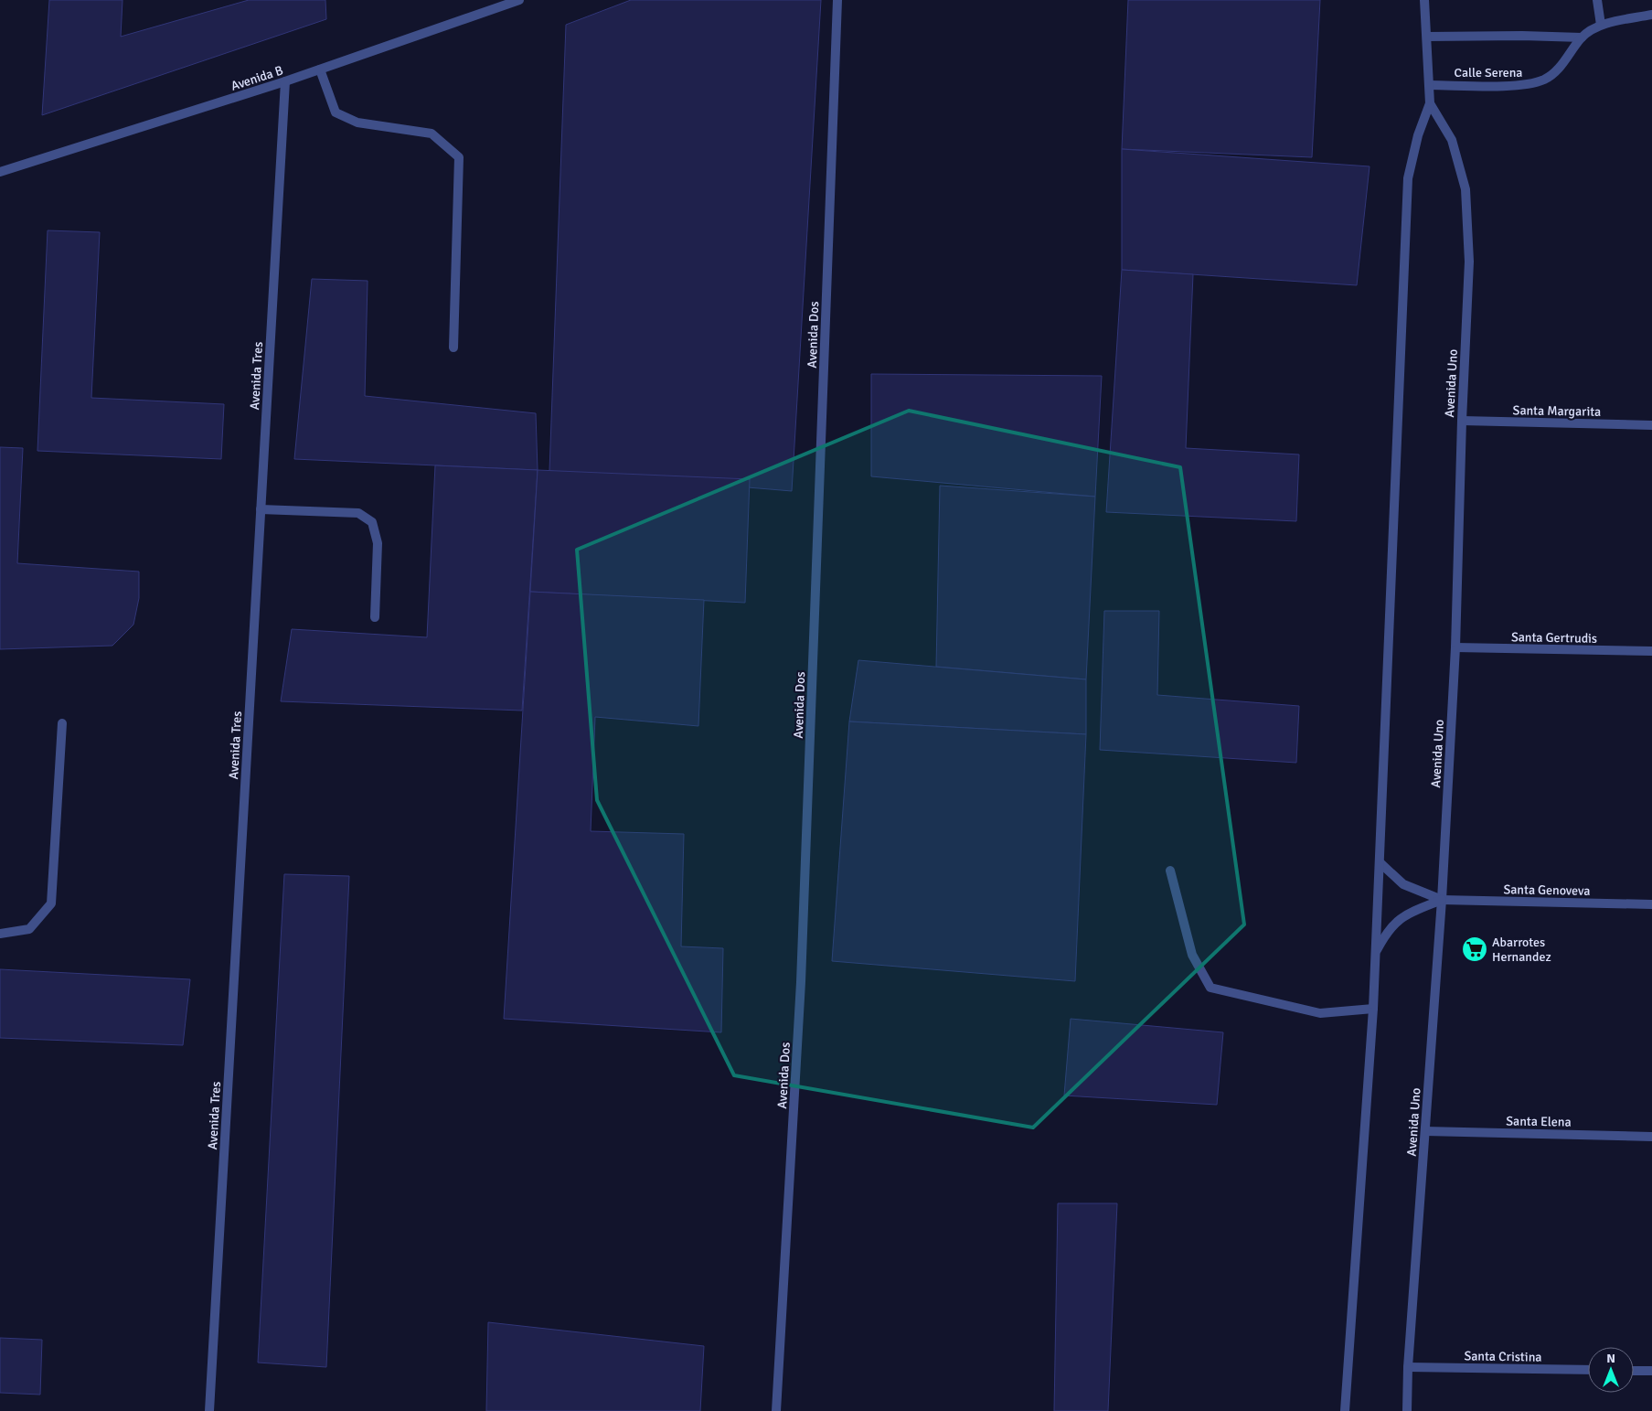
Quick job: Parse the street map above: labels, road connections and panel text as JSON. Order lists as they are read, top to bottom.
{
  "streets": {
    "street": [
      "Calle Serena",
      "Avenida B",
      "Avenida Dos",
      "Avenida Tres",
      "Avenida Uno",
      "Santa Margarita",
      "Santa Gertrudis",
      "Santa Genoveva",
      "Santa Elena",
      "Santa Cristina"
    ]
  },
  "crossings": [
    ["Avenida B", "Avenida Tres"],
    ["Avenida Uno", "Santa Margarita"],
    ["Avenida Uno", "Santa Gertrudis"],
    ["Avenida Uno", "Santa Genoveva"],
    ["Avenida Uno", "Santa Elena"],
    ["Avenida Uno", "Santa Cristina"]
  ],
  "places": {
    "supermarket": ["Abarrotes Hernandez"]
  },
  "north": "top"
}
